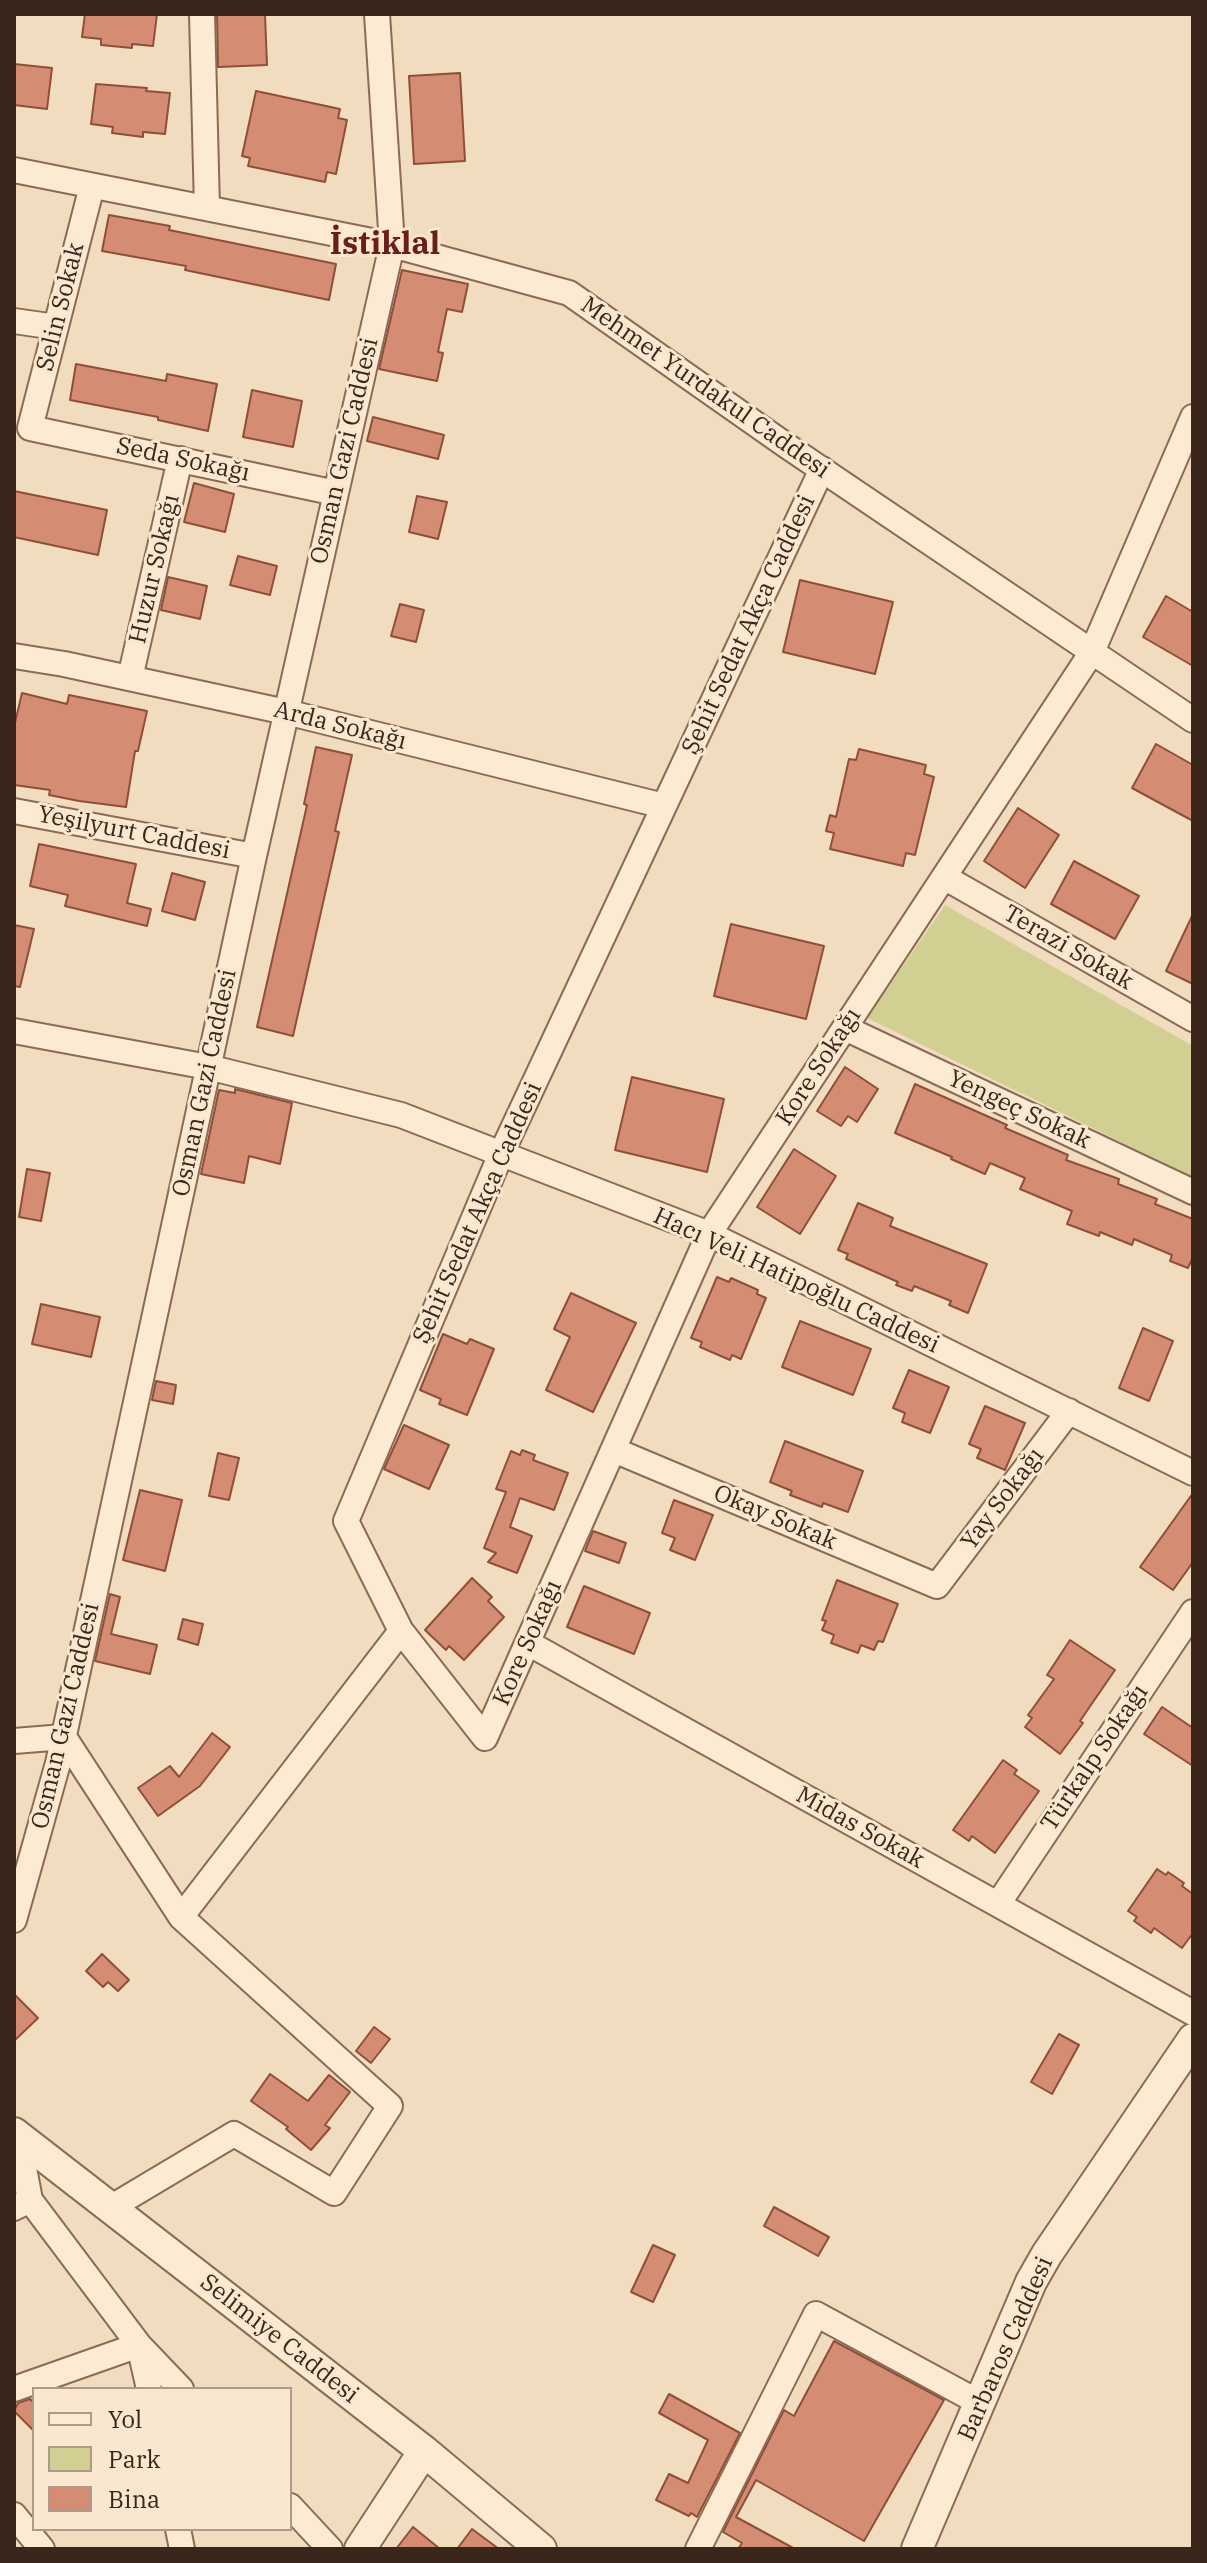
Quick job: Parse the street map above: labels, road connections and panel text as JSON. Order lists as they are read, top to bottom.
{
  "streets": {
    "street": [
      "Selin Sokak",
      "Mehmet Yurdakul Caddesi",
      "Osman Gazi Caddesi",
      "Seda Sokağı",
      "Huzur Sokağı",
      "Şehit Sedat Akça Caddesi",
      "Arda Sokağı",
      "Yeşilyurt Caddesi",
      "Terazi Sokak",
      "Kore Sokağı",
      "Yengeç Sokak",
      "Hacı Veli Hatipoğlu Caddesi",
      "Yay Sokağı",
      "Okay Sokak",
      "Türkalp Sokağı",
      "Midas Sokak",
      "Selimiye Caddesi",
      "Barbaros Caddesi"
    ]
  },
  "crossings": [
    ["Selin Sokak", "Mehmet Yurdakul Caddesi"],
    ["Selin Sokak", "Seda Sokağı"],
    ["Mehmet Yurdakul Caddesi", "Osman Gazi Caddesi"],
    ["Mehmet Yurdakul Caddesi", "Şehit Sedat Akça Caddesi"],
    ["Mehmet Yurdakul Caddesi", "Kore Sokağı"],
    ["Osman Gazi Caddesi", "Seda Sokağı"],
    ["Osman Gazi Caddesi", "Arda Sokağı"],
    ["Osman Gazi Caddesi", "Yeşilyurt Caddesi"],
    ["Osman Gazi Caddesi", "Hacı Veli Hatipoğlu Caddesi"],
    ["Seda Sokağı", "Huzur Sokağı"],
    ["Huzur Sokağı", "Arda Sokağı"],
    ["Şehit Sedat Akça Caddesi", "Arda Sokağı"],
    ["Şehit Sedat Akça Caddesi", "Kore Sokağı"],
    ["Şehit Sedat Akça Caddesi", "Hacı Veli Hatipoğlu Caddesi"],
    ["Terazi Sokak", "Kore Sokağı"],
    ["Kore Sokağı", "Yengeç Sokak"],
    ["Kore Sokağı", "Hacı Veli Hatipoğlu Caddesi"],
    ["Kore Sokağı", "Okay Sokak"],
    ["Kore Sokağı", "Midas Sokak"],
    ["Hacı Veli Hatipoğlu Caddesi", "Yay Sokağı"],
    ["Yay Sokağı", "Okay Sokak"],
    ["Türkalp Sokağı", "Midas Sokak"]
  ],
  "districts": ["İstiklal"],
  "legend": ["Yol", "Park", "Bina"]
}
